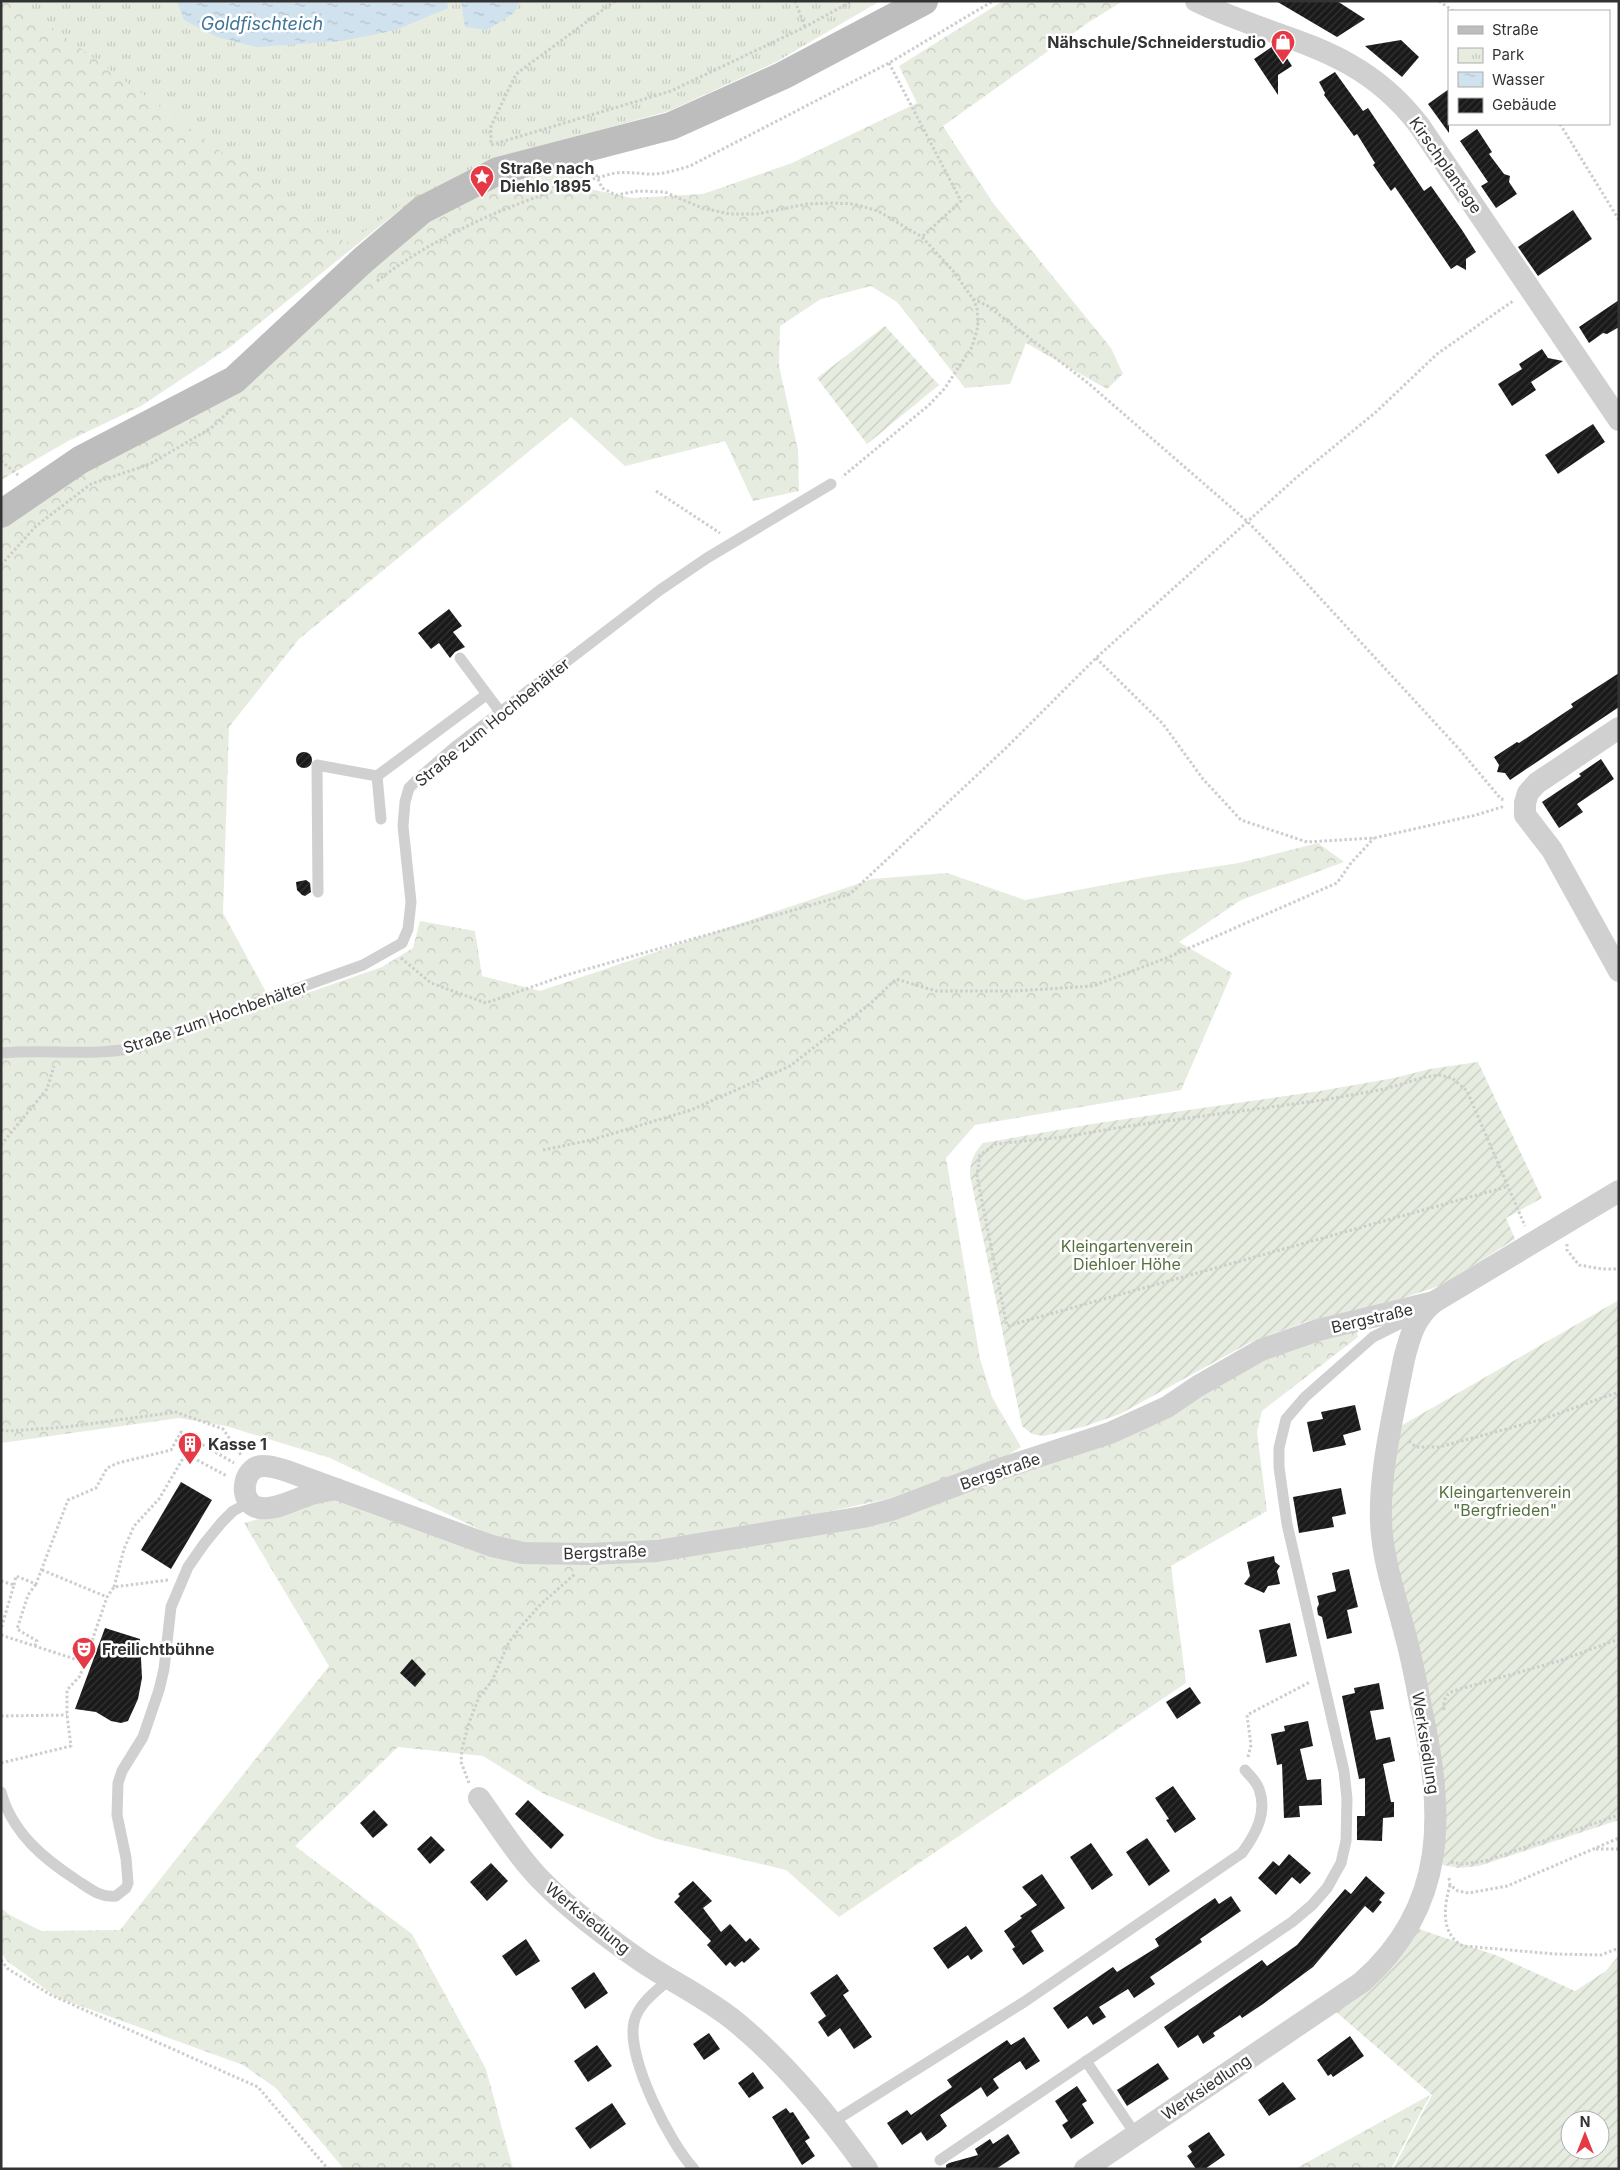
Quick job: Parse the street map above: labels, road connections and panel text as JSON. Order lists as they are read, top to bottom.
{
  "streets": {
    "street": ["Kirschplantage", "Bergstraße", "Werksiedlung"],
    "lane": ["Straße zum Hochbehälter"]
  },
  "crossings": [
    ["Bergstraße", "Werksiedlung"]
  ],
  "water": ["Goldfischteich"],
  "parks": ["Kleingartenverein Diehloer Höhe", "Kleingartenverein \"Bergfrieden\""],
  "places": {
    "shop": ["Nähschule/Schneiderstudio"],
    "place": ["Straße nach Diehlo 1895"],
    "building": ["Kasse 1"],
    "theatre": ["Freilichtbühne"]
  },
  "legend": [
    "Straße",
    "Park",
    "Wasser",
    "Gebäude"
  ],
  "north": "top"
}
